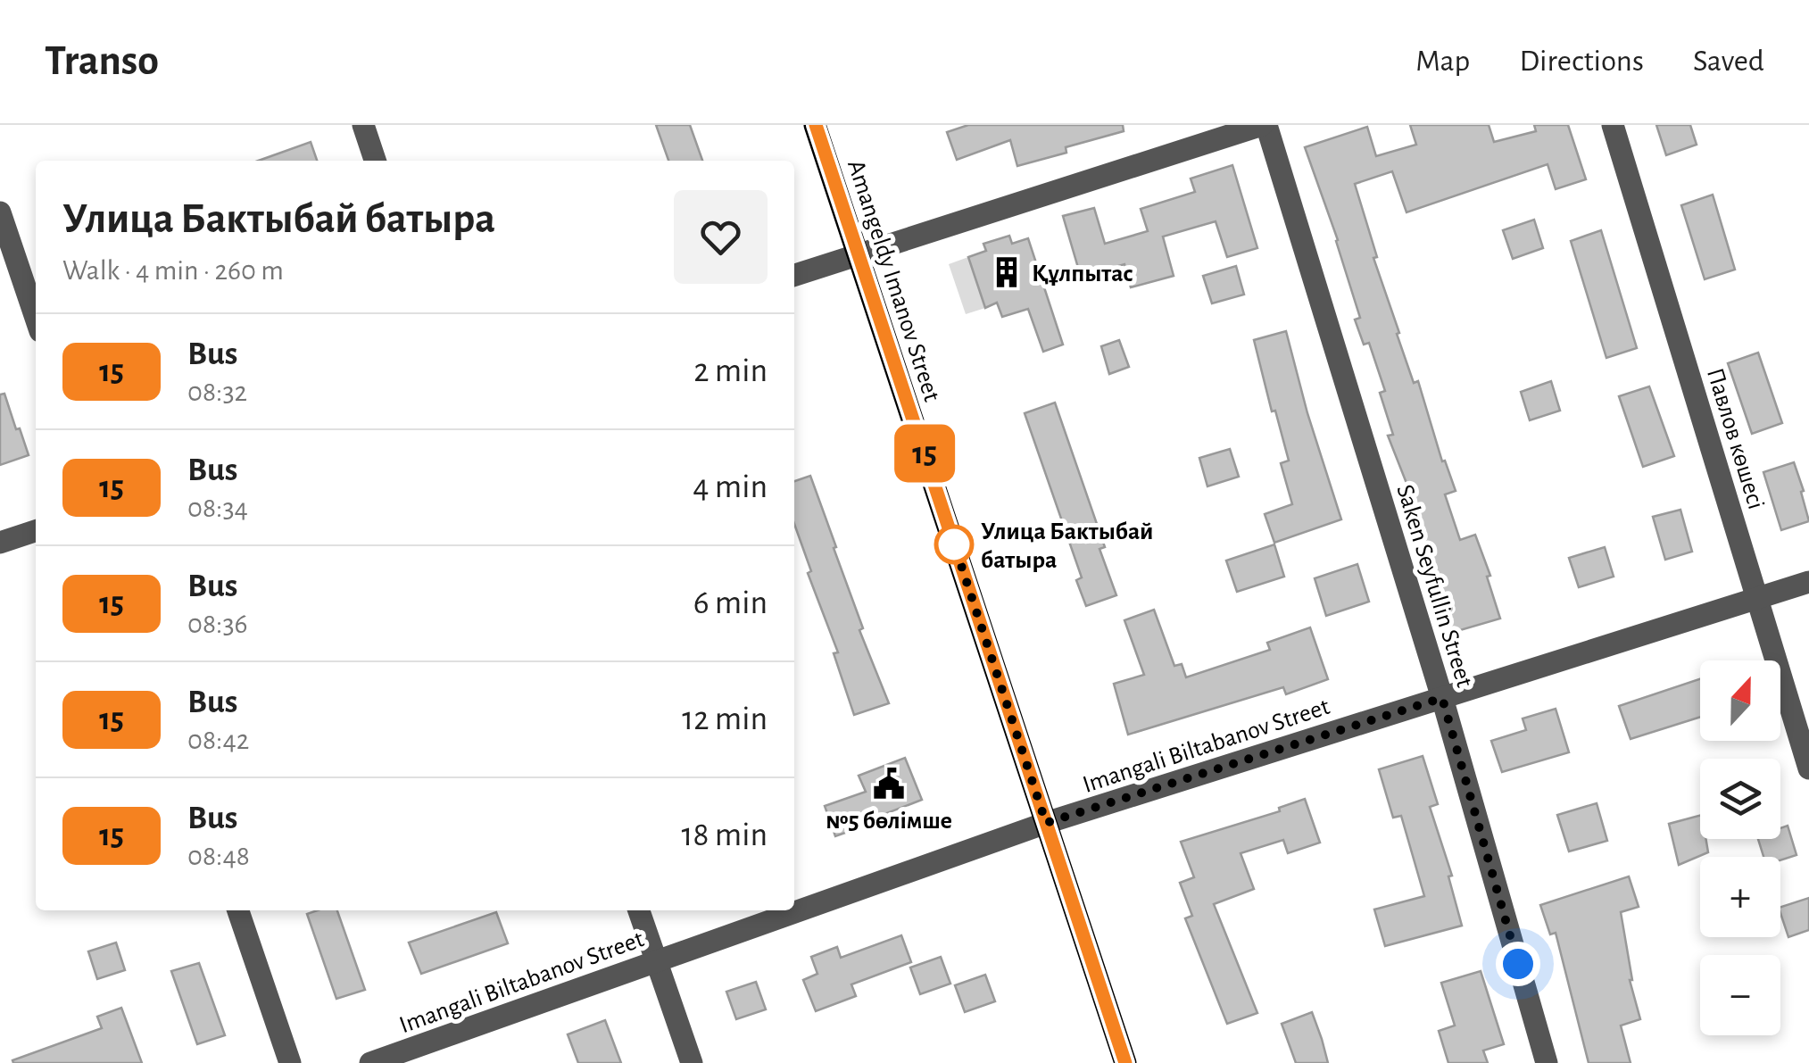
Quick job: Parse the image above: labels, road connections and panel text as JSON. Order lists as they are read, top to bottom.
{
  "streets": {
    "main road": ["Amangeldy Imanov Street"],
    "street": ["Павлов көшесі", "Saken Seyfullin Street", "Imangali Biltabanov Street"]
  },
  "crossings": [
    ["Amangeldy Imanov Street", "Imangali Biltabanov Street"],
    ["Павлов көшесі", "Imangali Biltabanov Street"],
    ["Saken Seyfullin Street", "Imangali Biltabanov Street"]
  ],
  "places": {
    "building": ["Құлпытас"],
    "other": ["Улица Бактыбай батыра"],
    "public building": ["№5 бөлімше"]
  },
  "lines": ["bus line 15"],
  "north": "top",
  "page": {
    "header": "Transo",
    "nav": ["Map", "Directions", "Saved"],
    "on_map": "15",
    "heading": ["Улица Бактыбай батыра", "Walk · 4 min · 260 m"],
    "list": [
      {
        "mark": "15",
        "name": "Bus",
        "note": "08:32",
        "value": "2 min"
      },
      {
        "mark": "15",
        "name": "Bus",
        "note": "08:34",
        "value": "4 min"
      },
      {
        "mark": "15",
        "name": "Bus",
        "note": "08:36",
        "value": "6 min"
      },
      {
        "mark": "15",
        "name": "Bus",
        "note": "08:42",
        "value": "12 min"
      },
      {
        "mark": "15",
        "name": "Bus",
        "note": "08:48",
        "value": "18 min"
      }
    ],
    "map_buttons": ["+", "−"]
  }
}
